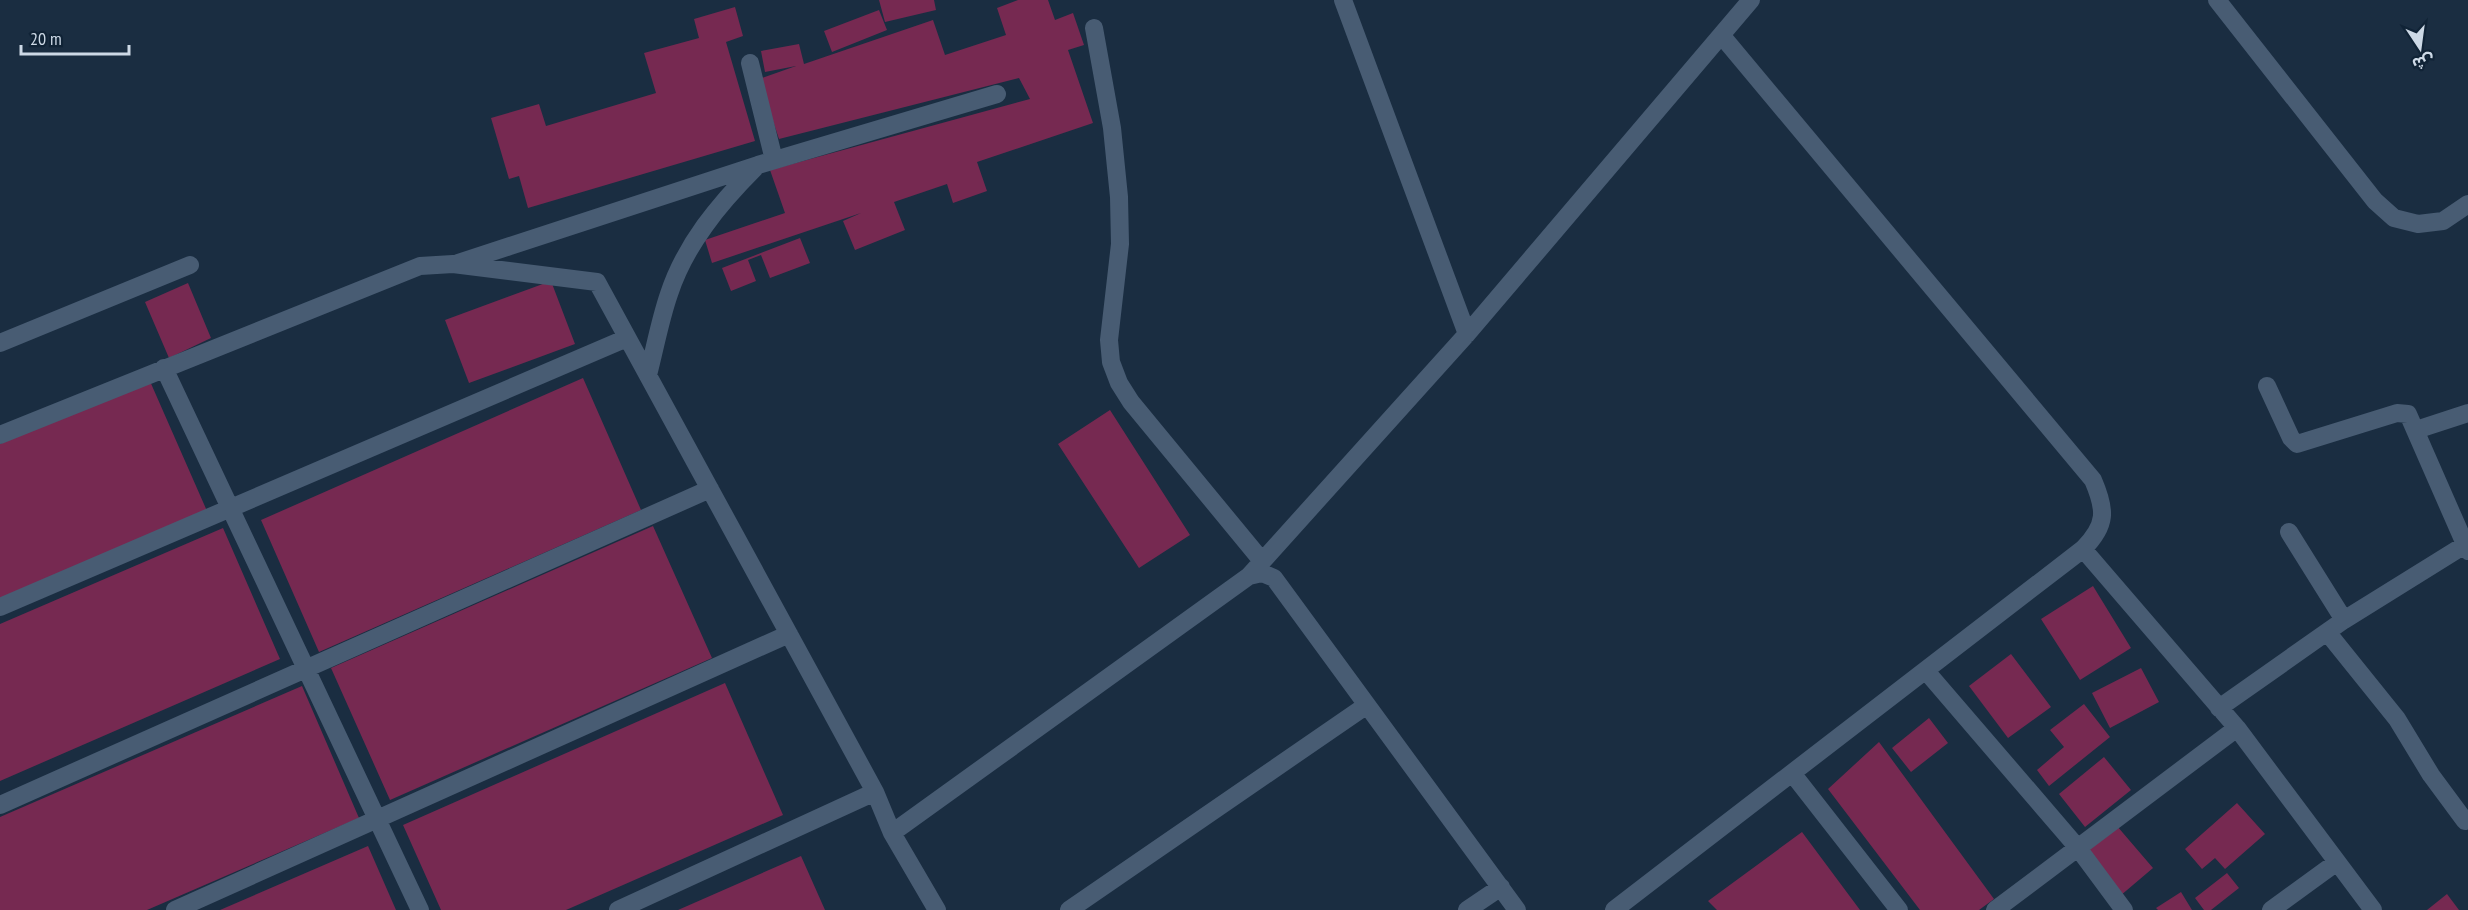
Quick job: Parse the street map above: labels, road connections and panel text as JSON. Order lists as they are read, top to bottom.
{
  "scale_bar": "20 m",
  "north": "bottom"
}
